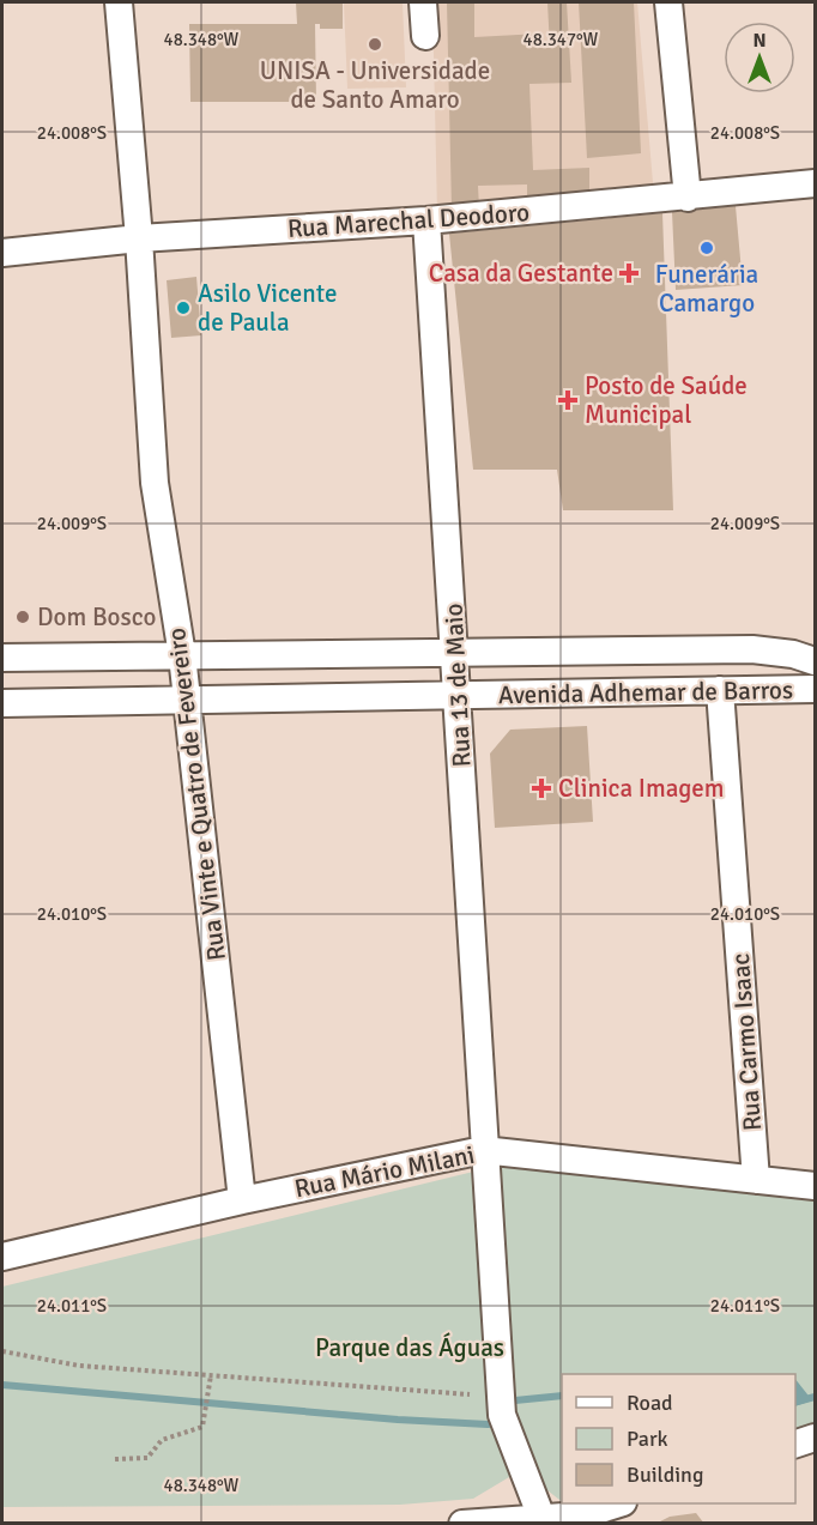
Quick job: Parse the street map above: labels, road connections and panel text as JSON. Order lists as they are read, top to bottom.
{
  "streets": {
    "street": [
      "Rua Marechal Deodoro",
      "Rua 13 de Maio",
      "Avenida Adhemar de Barros",
      "Rua Vinte e Quatro de Fevereiro",
      "Rua Carmo Isaac",
      "Rua Mário Milani"
    ]
  },
  "crossings": [
    ["Rua Marechal Deodoro", "Rua 13 de Maio"],
    ["Rua Marechal Deodoro", "Rua Vinte e Quatro de Fevereiro"],
    ["Rua 13 de Maio", "Avenida Adhemar de Barros"],
    ["Rua 13 de Maio", "Rua Mário Milani"],
    ["Avenida Adhemar de Barros", "Rua Vinte e Quatro de Fevereiro"],
    ["Avenida Adhemar de Barros", "Rua Carmo Isaac"],
    ["Rua Vinte e Quatro de Fevereiro", "Rua Mário Milani"],
    ["Rua Carmo Isaac", "Rua Mário Milani"]
  ],
  "parks": ["Parque das Águas"],
  "places": {
    "other": [
      "UNISA - Universidade de Santo Amaro",
      "Funerária Camargo",
      "Asilo Vicente de Paula",
      "Dom Bosco"
    ],
    "health": ["Casa da Gestante", "Posto de Saúde Municipal", "Clinica Imagem"]
  },
  "legend": ["Road", "Park", "Building"],
  "north": "top",
  "coordinates": [
    "48.348°W",
    "48.347°W",
    "24.008°S",
    "24.009°S",
    "24.010°S",
    "24.011°S"
  ]
}
